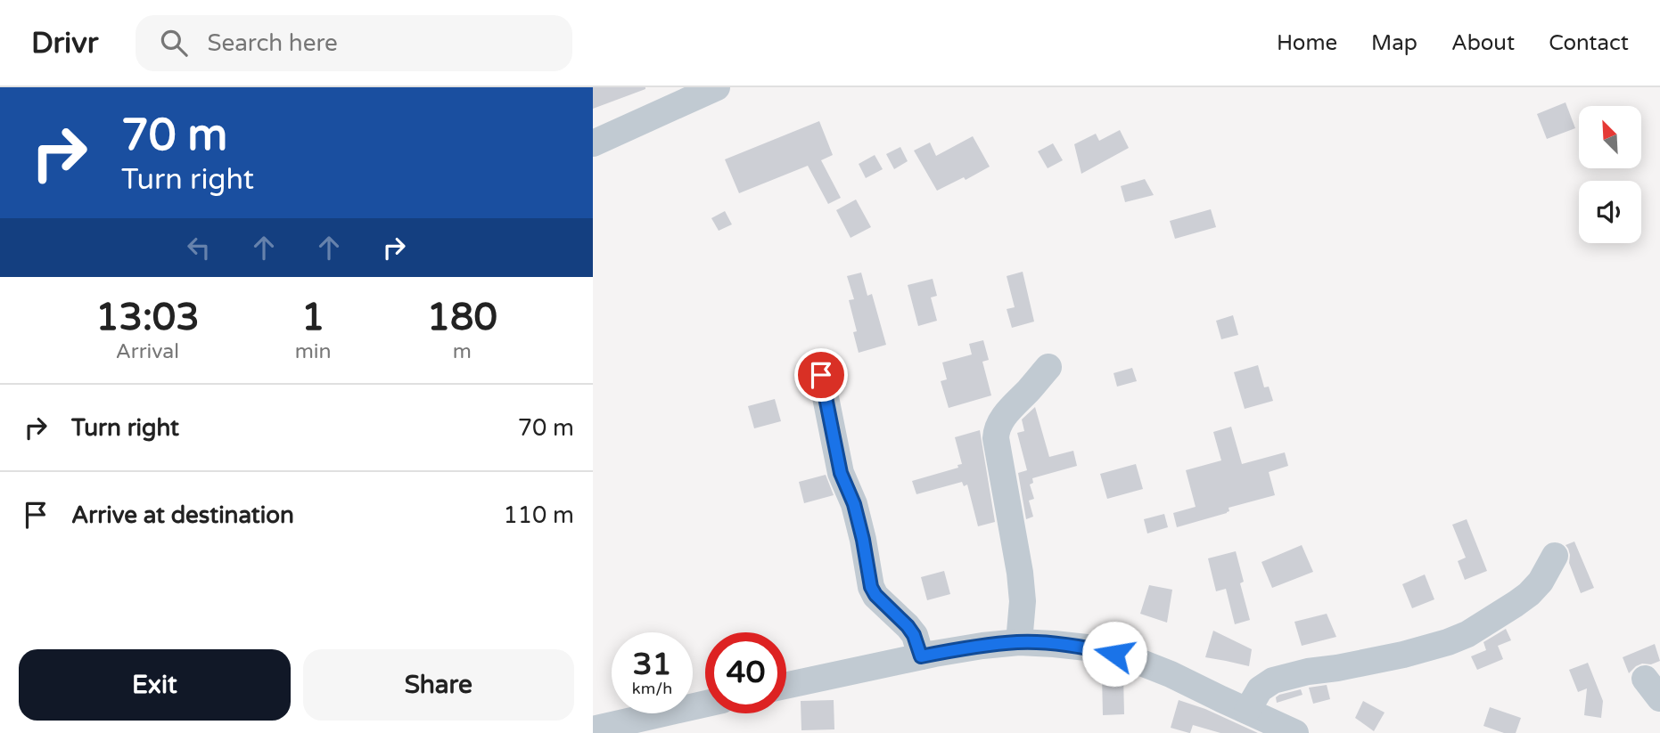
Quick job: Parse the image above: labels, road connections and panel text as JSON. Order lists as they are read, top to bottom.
{
  "north": "top left",
  "page": {
    "header": "Drivr",
    "search": "Search here",
    "nav": [
      "Home",
      "Map",
      "About",
      "Contact"
    ],
    "turn": ["70 m", "Turn right"],
    "eta": [
      "13:03",
      "Arrival",
      "1",
      "min",
      "180",
      "m"
    ],
    "list": [
      {
        "name": "Turn right",
        "value": "70 m"
      },
      {
        "name": "Arrive at destination",
        "value": "110 m"
      }
    ],
    "speed": "31 km/h",
    "limit": "40",
    "buttons": ["Exit", "Share"]
  }
}
